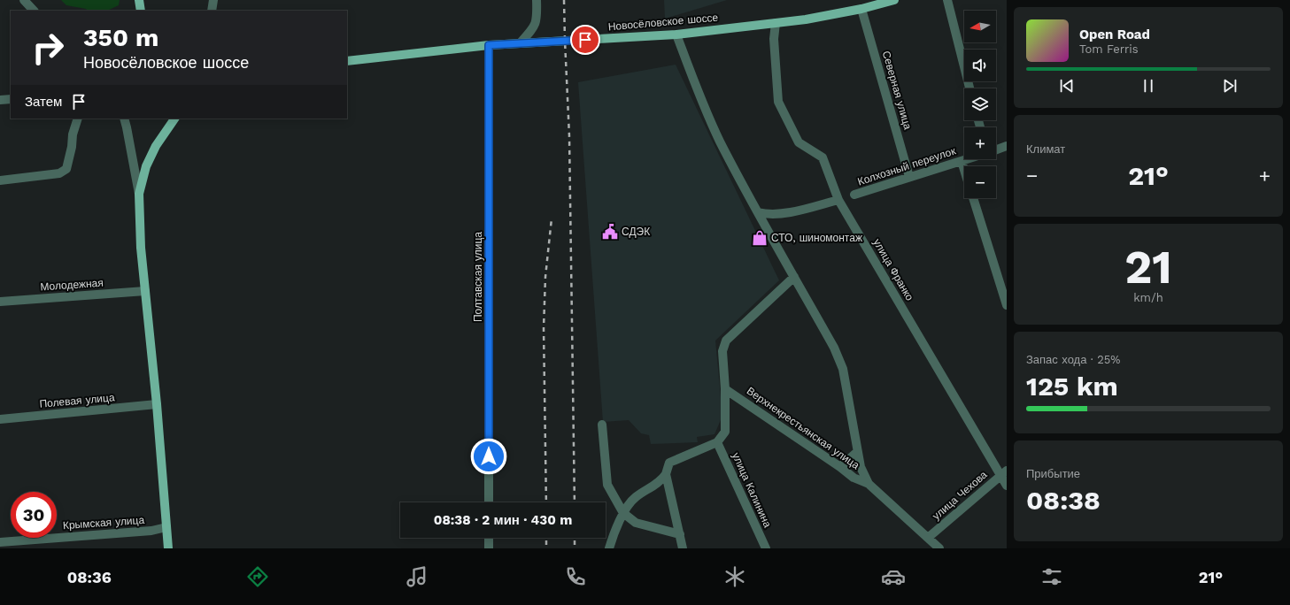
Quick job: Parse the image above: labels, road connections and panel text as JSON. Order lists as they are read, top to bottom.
{
  "streets": {
    "main road": ["Новосёловское шоссе"],
    "street": [
      "Северная улица",
      "Колхозный переулок",
      "улица Франко",
      "Полтавская улица",
      "Молодежная",
      "Полевая улица",
      "Верхнекрестьянская улица",
      "улица Калинина",
      "улица Чехова",
      "Крымская улица"
    ]
  },
  "crossings": [
    ["Новосёловское шоссе", "Северная улица"],
    ["Новосёловское шоссе", "улица Франко"],
    ["Новосёловское шоссе", "Полтавская улица"],
    ["Новосёловское шоссе", "Верхнекрестьянская улица"],
    ["Северная улица", "Колхозный переулок"],
    ["улица Франко", "улица Чехова"],
    ["Верхнекрестьянская улица", "улица Чехова"]
  ],
  "places": {
    "public building": ["СДЭК"],
    "shop": ["СТО, шиномонтаж"]
  },
  "north": "left",
  "page": {
    "map_buttons": ["+", "−"],
    "turn": ["350 m", "Новосёловское шоссе"],
    "song": ["Open Road", "Tom Ferris"],
    "then": "Затем",
    "tile": [
      "Климат",
      ["21", "km/h"],
      ["Запас хода · 25%", "125 km"],
      ["Прибытие", "08:38"]
    ],
    "heat": ["−", "21°", "+"],
    "limit": "30",
    "trip": "08:38 · 2 мин · 430 m",
    "tabs": ["08:36", "21°"]
  }
}
